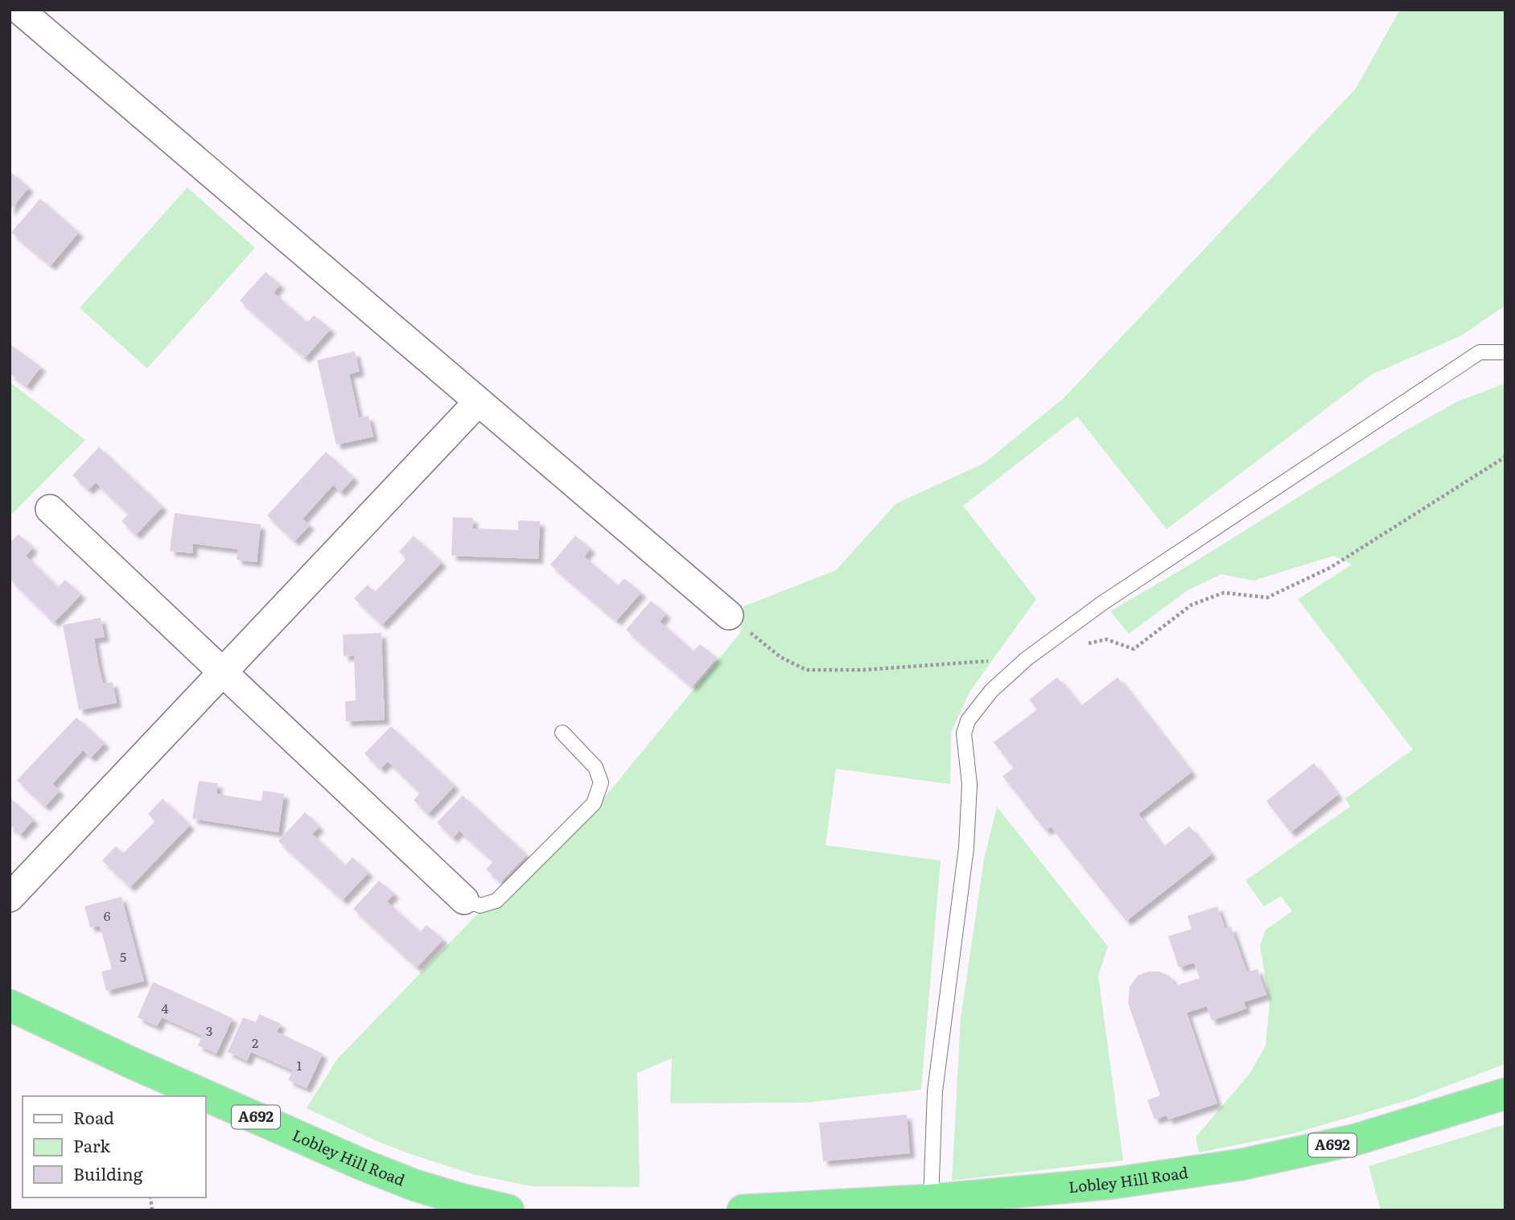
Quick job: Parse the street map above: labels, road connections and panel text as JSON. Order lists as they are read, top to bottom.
{
  "streets": {
    "highway": ["A692", "Lobley Hill Road"]
  },
  "house_numbers": [
    "6",
    "5",
    "4",
    "3",
    "2",
    "1"
  ],
  "legend": ["Road", "Park", "Building"]
}
